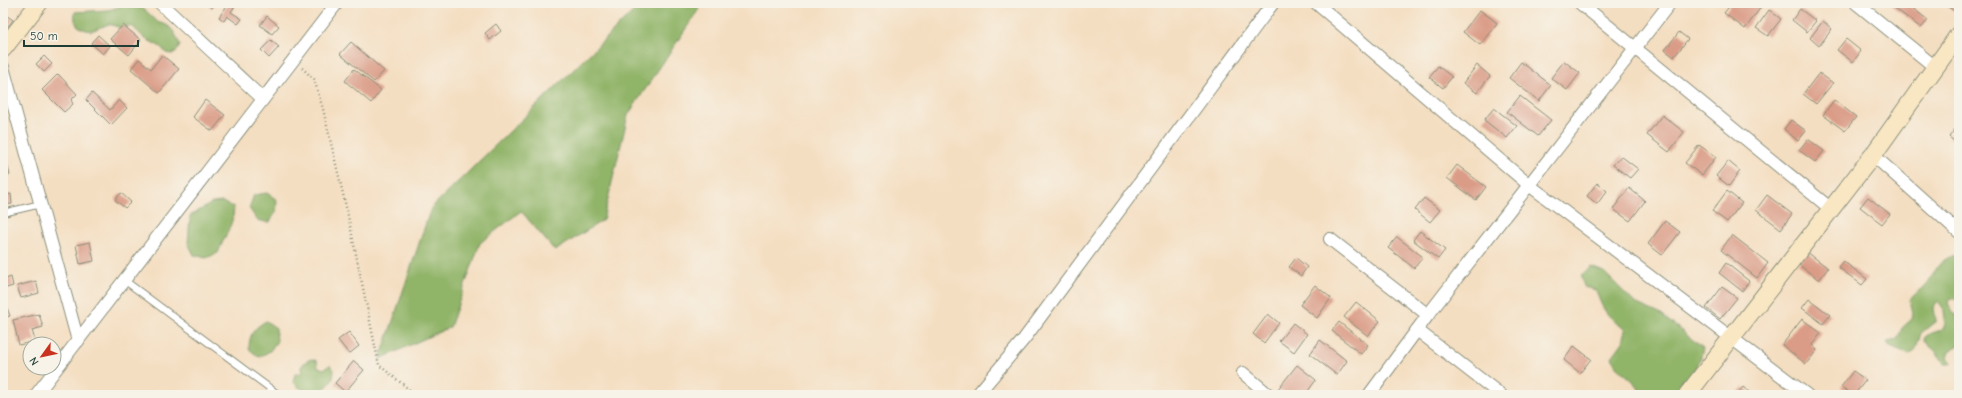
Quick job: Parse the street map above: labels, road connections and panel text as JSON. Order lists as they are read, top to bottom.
{
  "scale_bar": "50 m",
  "north": "bottom left"
}
